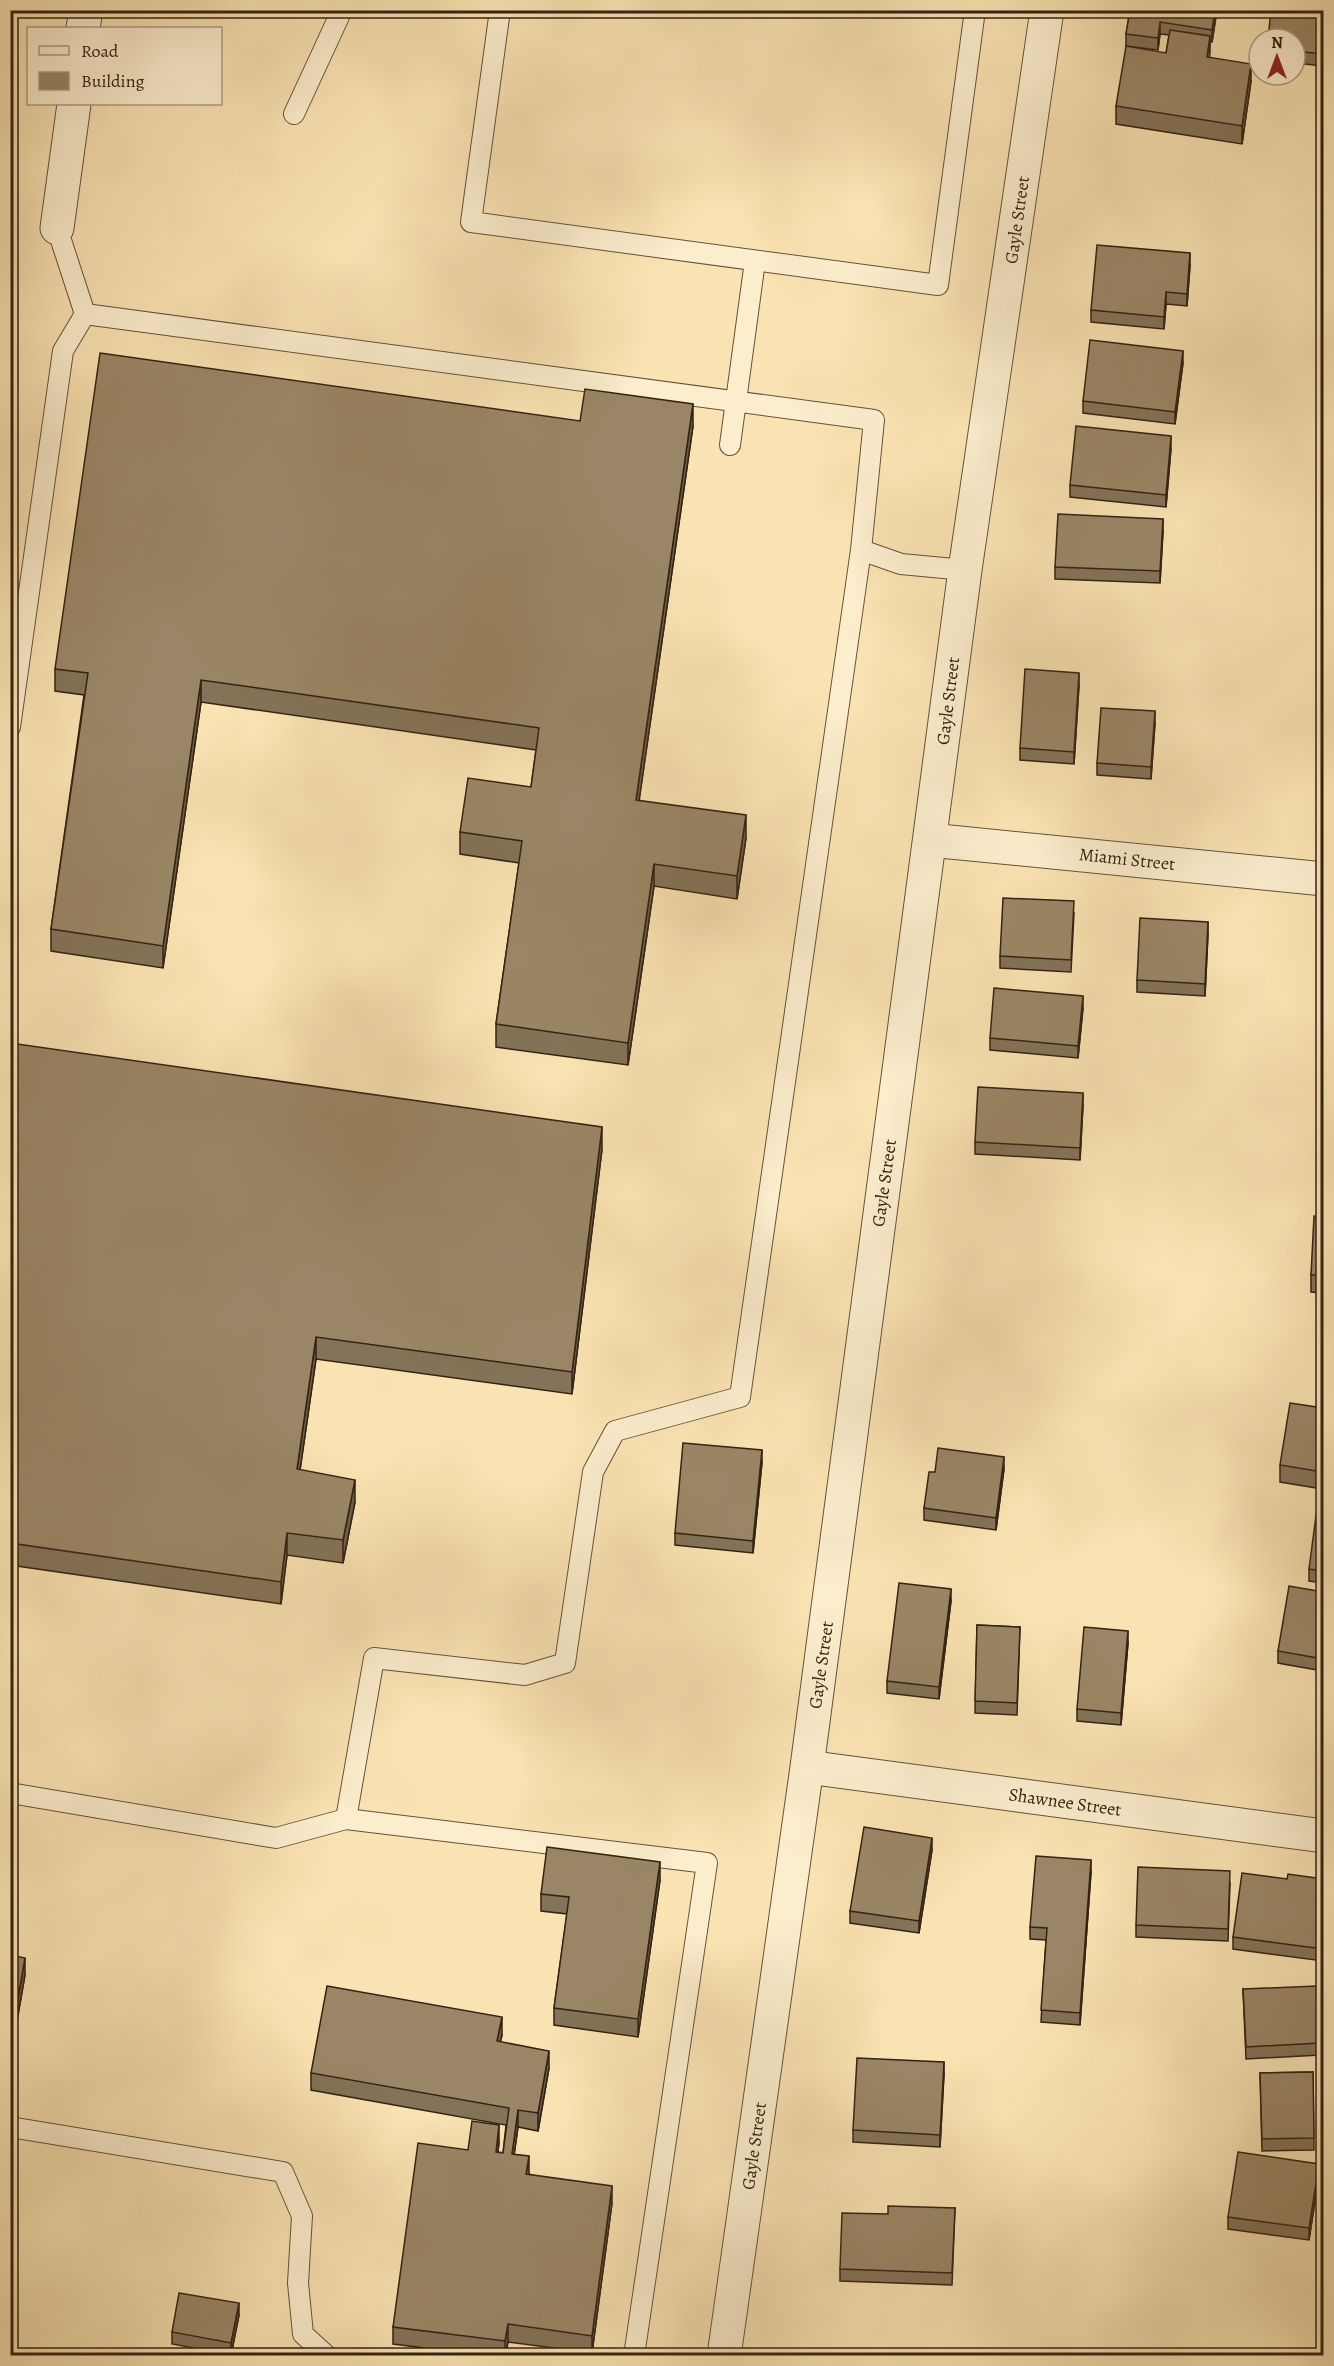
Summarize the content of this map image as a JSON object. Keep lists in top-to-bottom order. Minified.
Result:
{"streets":{"street":["Gayle Street","Miami Street","Shawnee Street"]},"crossings":[["Gayle Street","Miami Street"],["Gayle Street","Shawnee Street"]],"legend":["Road","Building"],"north":"top"}
